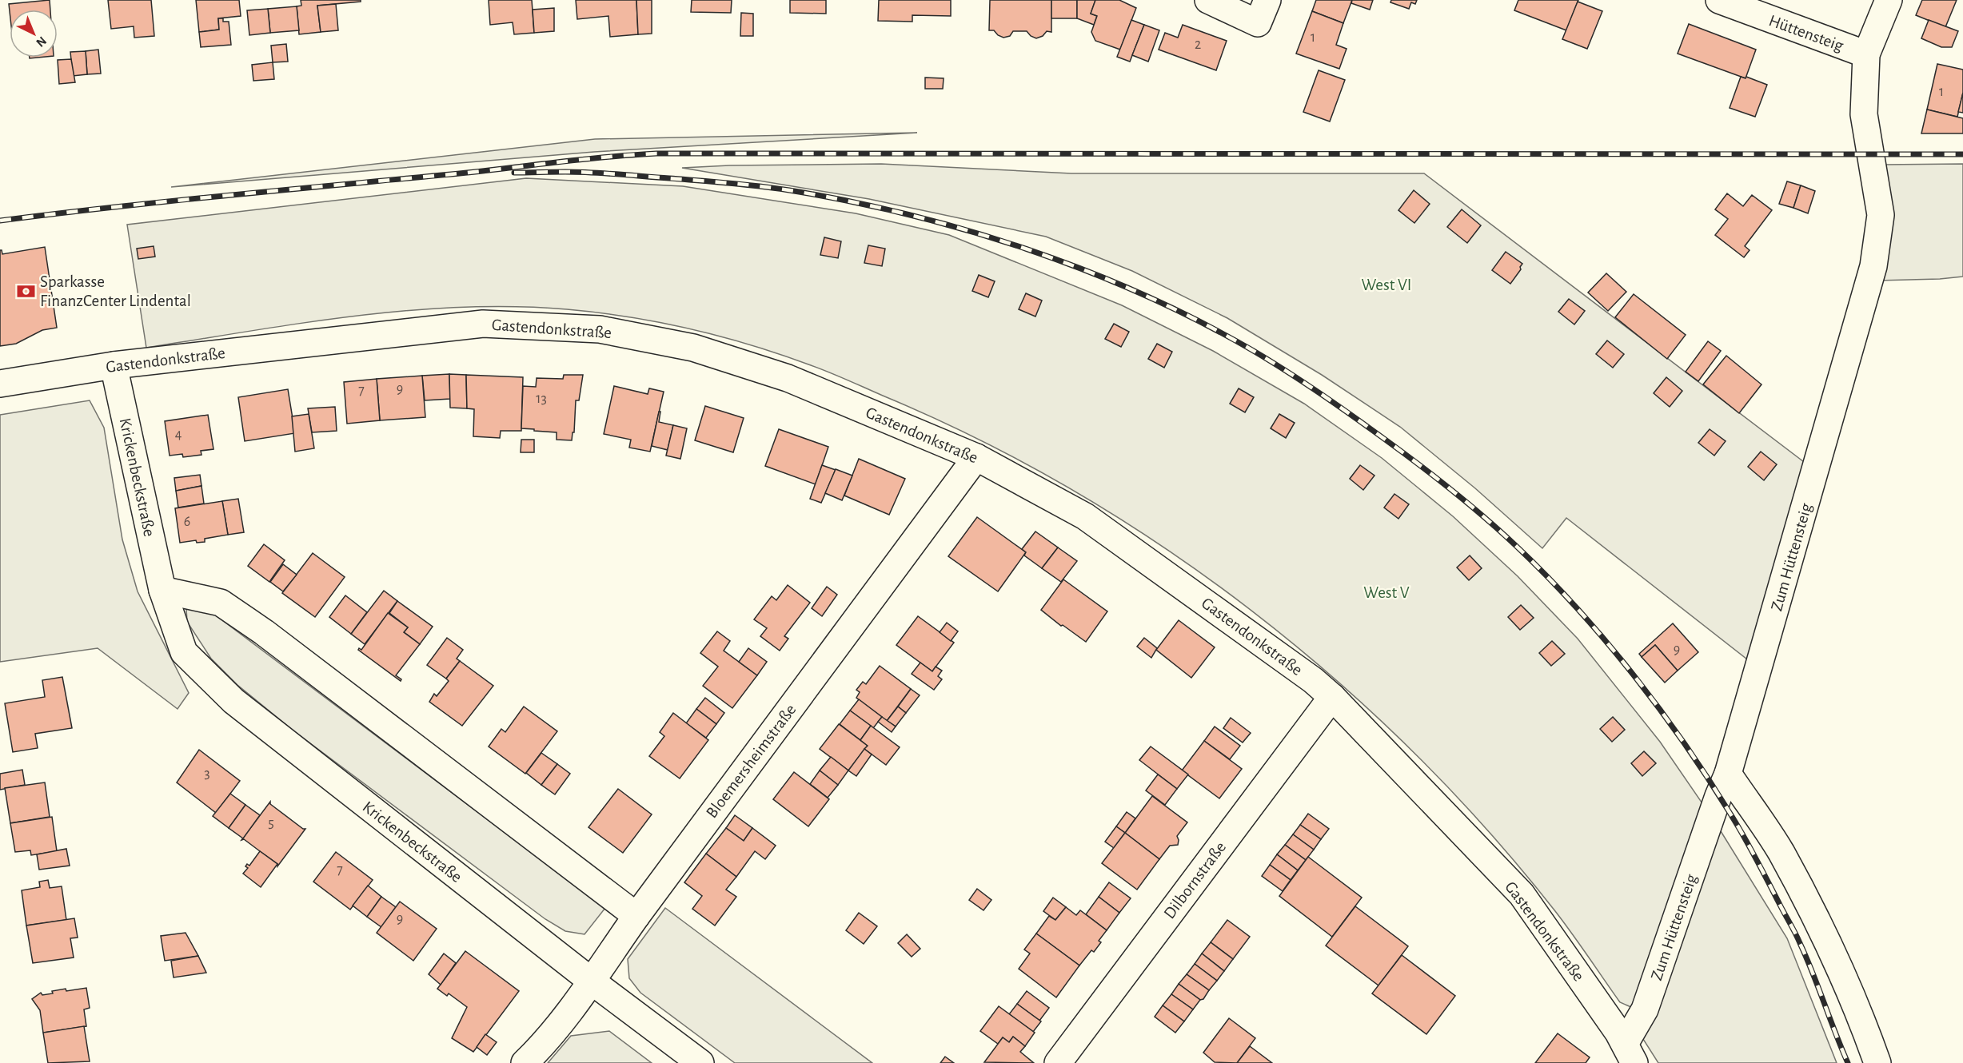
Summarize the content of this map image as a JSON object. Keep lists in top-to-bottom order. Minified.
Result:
{"streets":{"street":["Hüttensteig","Gastendonkstraße","Krickenbeckstraße","Zum Hüttensteig","Bloemersheimstraße","Dilbornstraße"]},"crossings":[["Hüttensteig","Zum Hüttensteig"],["Gastendonkstraße","Krickenbeckstraße"],["Gastendonkstraße","Zum Hüttensteig"],["Gastendonkstraße","Bloemersheimstraße"],["Gastendonkstraße","Dilbornstraße"],["Krickenbeckstraße","Bloemersheimstraße"]],"parks":["West VI","West V"],"places":{"bank":["Sparkasse FinanzCenter Lindental"]},"house_numbers":["1","2","1","9","7","13","4","6","9","3","5","7","9"],"north":"bottom right"}
